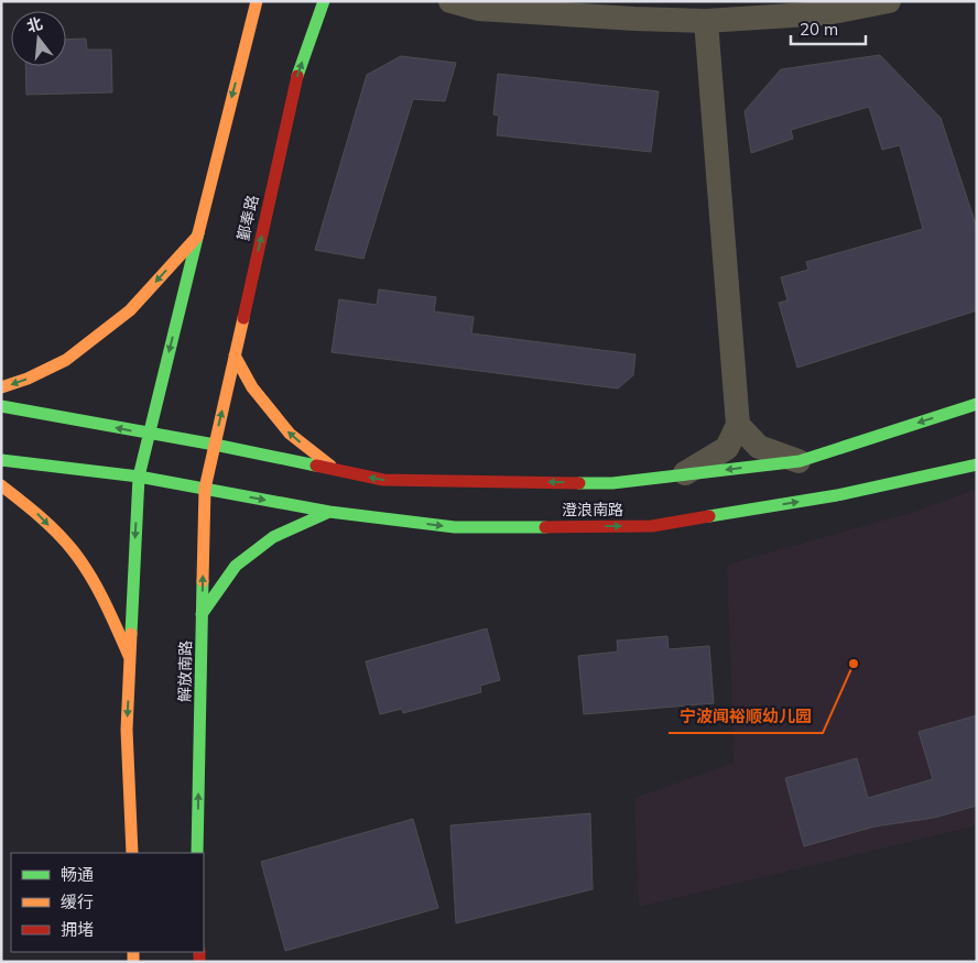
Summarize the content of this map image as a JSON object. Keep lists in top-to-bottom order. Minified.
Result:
{"streets":{"main road":["鄞奉路","澄浪南路","解放南路"]},"crossings":[["鄞奉路","澄浪南路"],["鄞奉路","解放南路"],["澄浪南路","解放南路"]],"places":["宁波闻裕顺幼儿园"],"legend":["畅通","缓行","拥堵"],"scale_bar":"20 m","north":"top"}
